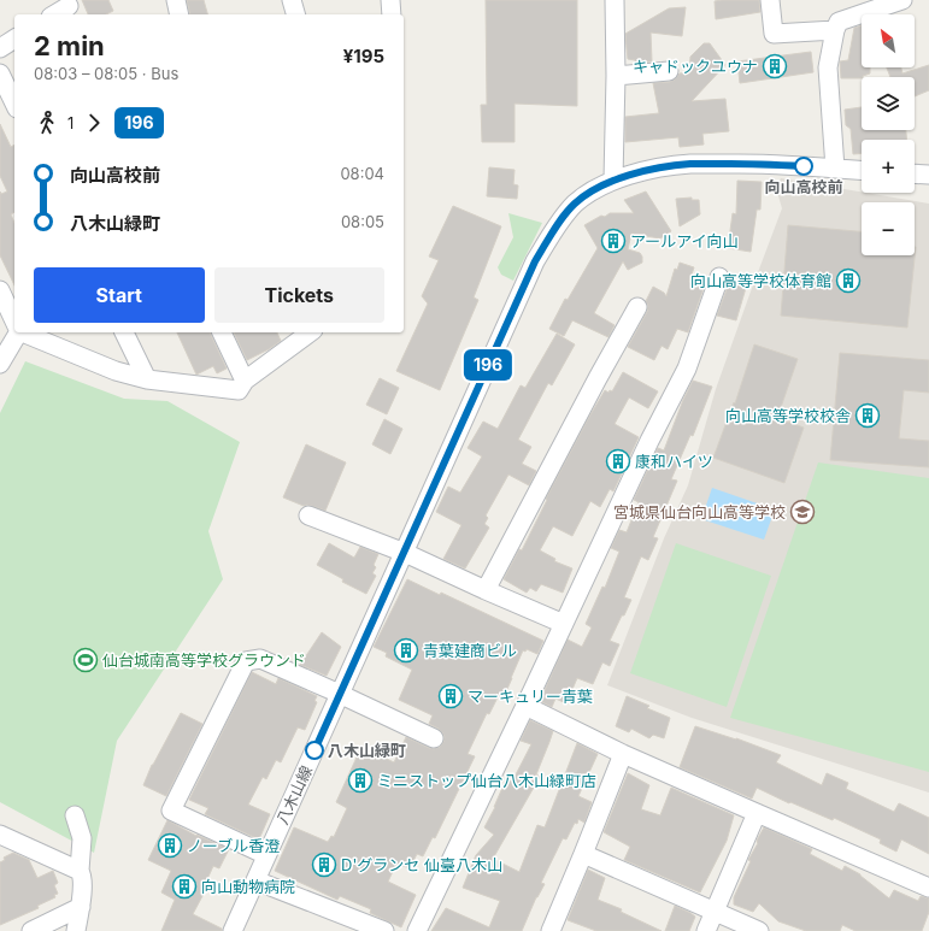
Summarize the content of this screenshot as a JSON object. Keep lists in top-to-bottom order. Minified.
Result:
{"streets":{"street":["八木山線"]},"places":{"building":["キャドックユウナ","アールアイ向山","向山高等学校体育館","向山高等学校校舎","康和ハイツ","青葉建商ビル","マーキュリー青葉","ミニストップ仙台八木山緑町店","ノーブル香澄","D'グランセ 仙臺八木山","向山動物病院"],"other":["向山高校前","八木山緑町"],"school or university":["宮城県仙台向山高等学校"],"sports":["仙台城南高等学校グラウンド"]},"lines":["bus line 196"],"north":"top left","page":{"on_map":"196","map_buttons":["+","−"],"heading":["2 min","08:03 – 08:05 · Bus","¥195"],"legs":["1","196"],"list":[{"name":"向山高校前","value":"08:04"},{"name":"八木山緑町","value":"08:05"}],"buttons":["Start","Tickets"]}}
